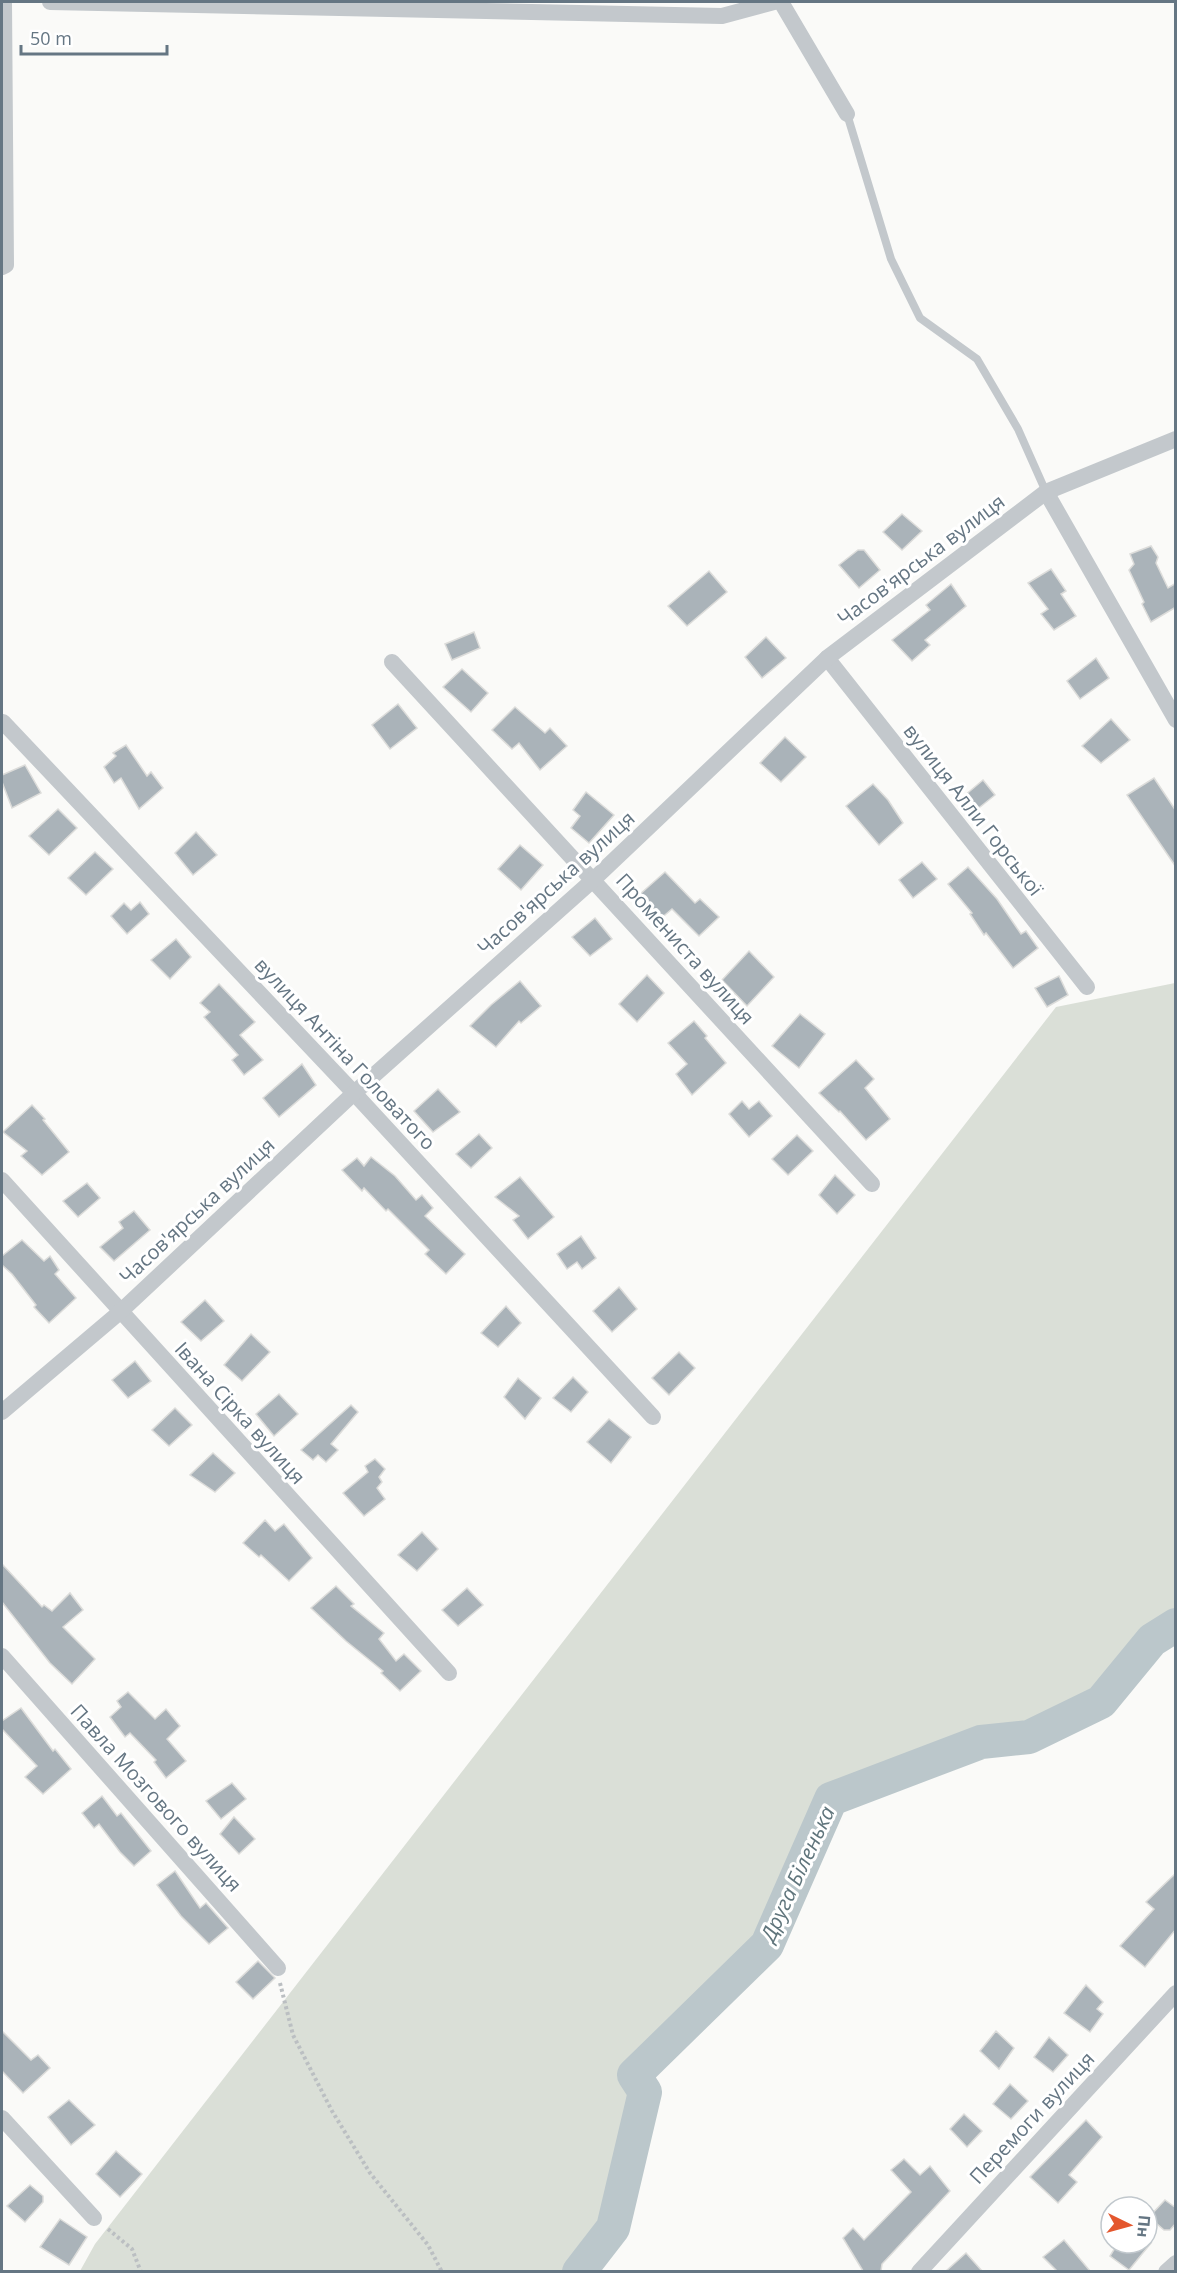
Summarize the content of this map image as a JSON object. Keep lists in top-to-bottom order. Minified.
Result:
{"streets":{"street":["Часов'ярська вулиця","вулиця Алли Горської","Промениста вулиця","вулиця Антіна Головатого","Івана Сірка вулиця","Павла Мозгового вулиця","Перемоги вулиця"]},"crossings":[["Часов'ярська вулиця","вулиця Алли Горської"],["Часов'ярська вулиця","Промениста вулиця"],["Часов'ярська вулиця","вулиця Антіна Головатого"],["Часов'ярська вулиця","Івана Сірка вулиця"]],"water":["Друга Біленька"],"scale_bar":"50 m","north":"right"}
